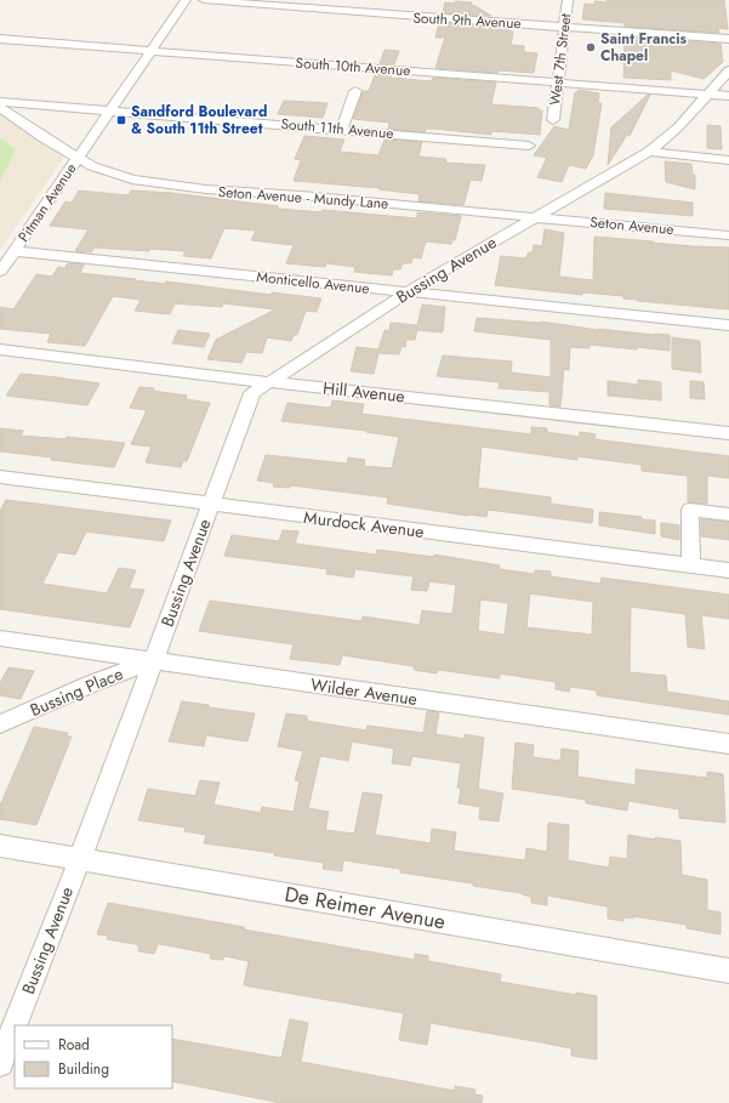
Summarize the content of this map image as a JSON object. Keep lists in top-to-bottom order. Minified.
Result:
{"streets":{"street":["South 9th Avenue","West 7th Street","South 10th Avenue","South 11th Avenue","Seton Avenue - Mundy Lane","Pitman Avenue","Seton Avenue","Bussing Avenue","Monticello Avenue","Hill Avenue","Murdock Avenue","Bussing Place","Wilder Avenue","De Reimer Avenue"]},"crossings":[["South 9th Avenue","West 7th Street"],["West 7th Street","South 10th Avenue"],["South 10th Avenue","Pitman Avenue"],["South 10th Avenue","Bussing Avenue"],["South 11th Avenue","Pitman Avenue"],["Seton Avenue - Mundy Lane","Pitman Avenue"],["Seton Avenue - Mundy Lane","Seton Avenue"],["Seton Avenue - Mundy Lane","Bussing Avenue"],["Pitman Avenue","Monticello Avenue"],["Seton Avenue","Bussing Avenue"],["Bussing Avenue","Monticello Avenue"],["Bussing Avenue","Hill Avenue"],["Bussing Avenue","Murdock Avenue"],["Bussing Avenue","Bussing Place"],["Bussing Avenue","Wilder Avenue"],["Bussing Avenue","De Reimer Avenue"],["Bussing Place","Wilder Avenue"]],"places":{"other":["Saint Francis Chapel"],"transit":["Sandford Boulevard & South 11th Street"]},"legend":["Road","Building"]}
